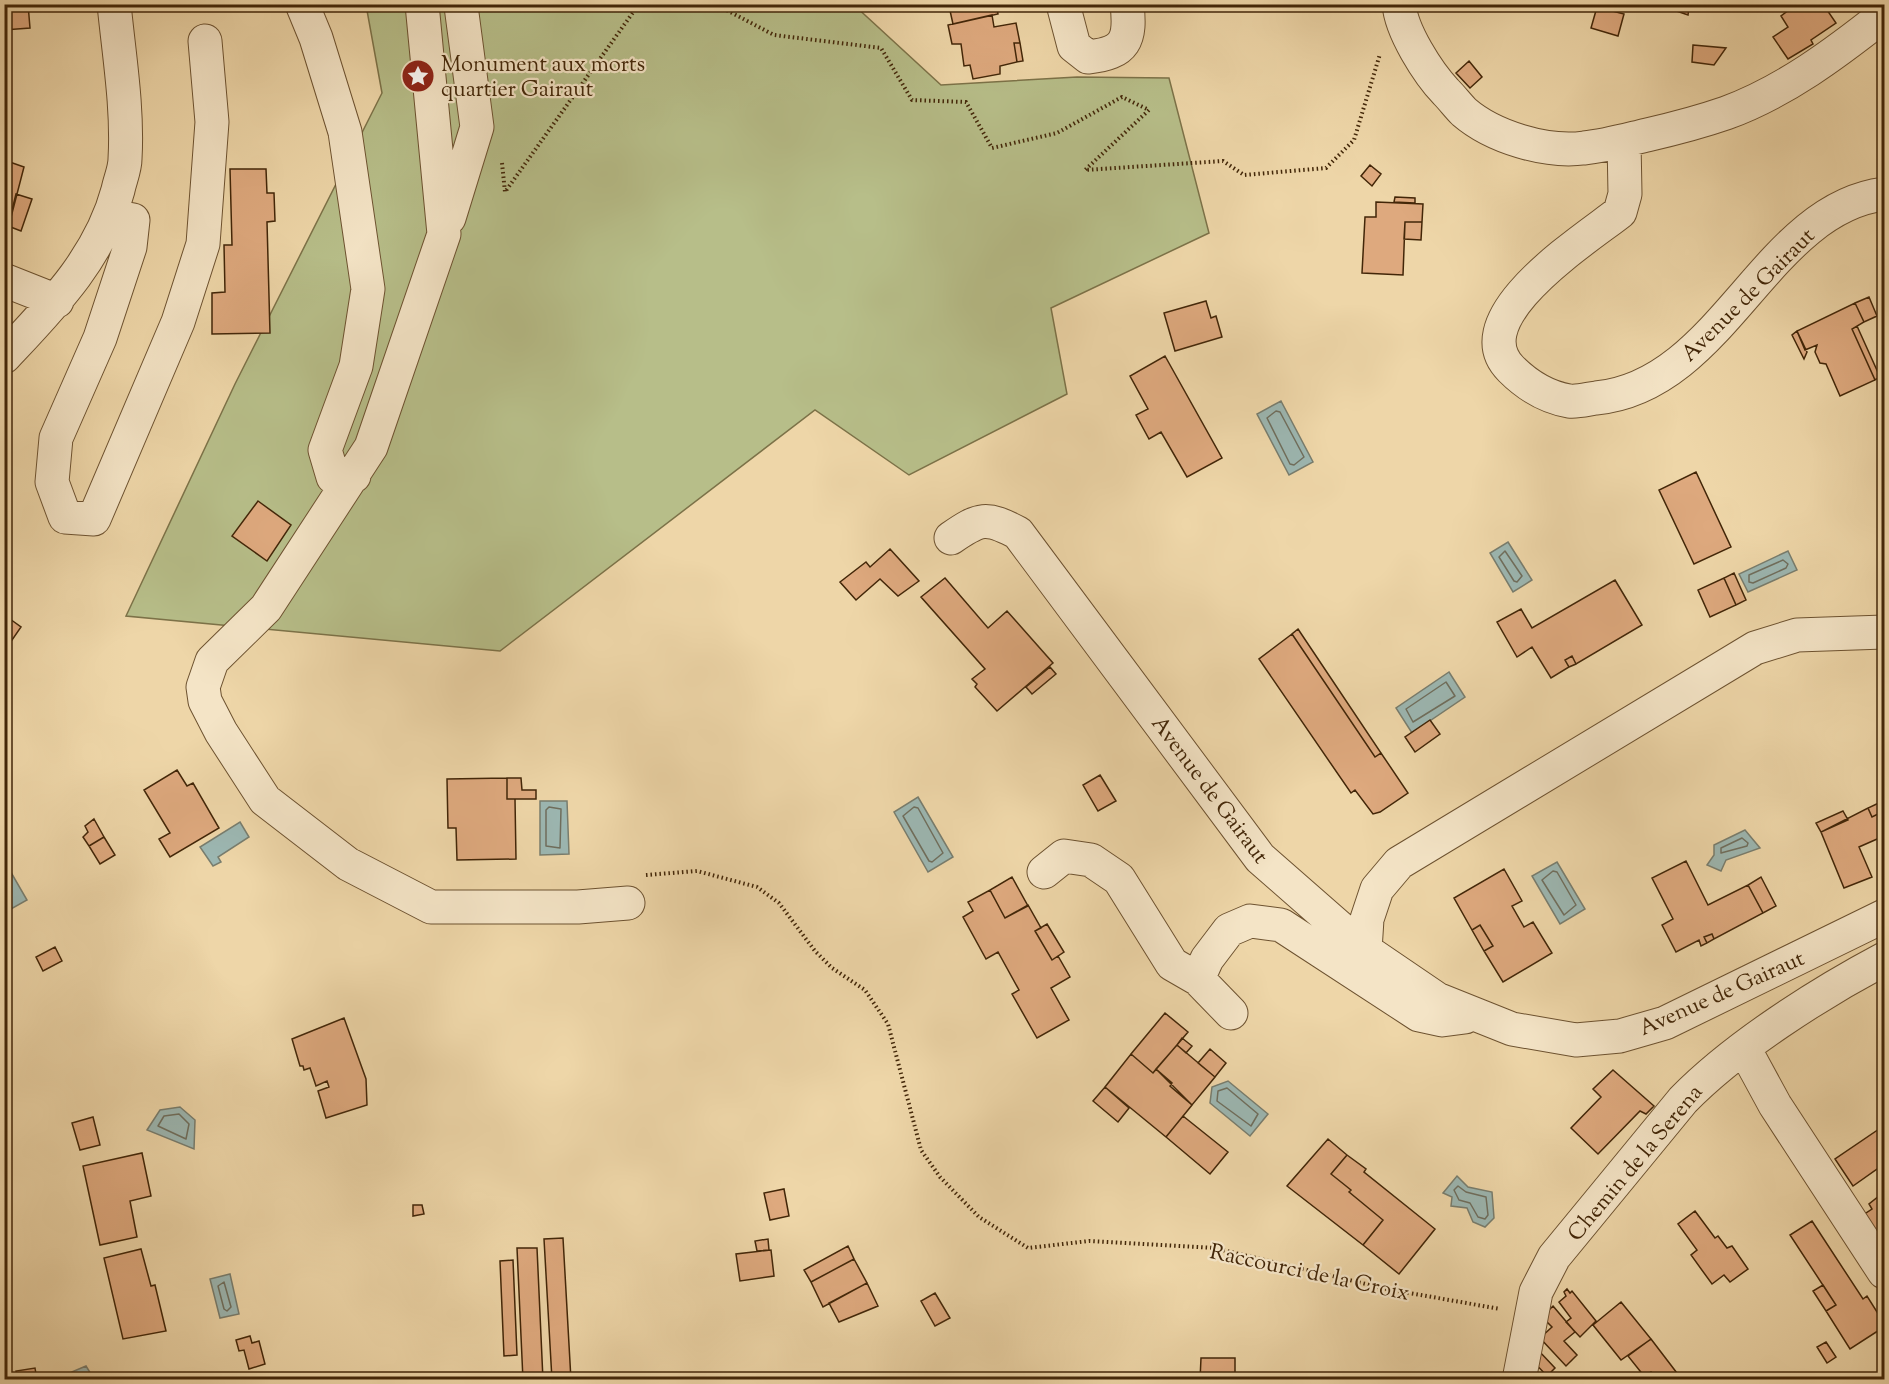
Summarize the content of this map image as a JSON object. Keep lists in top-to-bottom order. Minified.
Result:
{"streets":{"street":["Avenue de Gairaut","Chemin de la Serena"],"path":["Raccourci de la Croix"]},"crossings":[["Chemin de la Serena","Raccourci de la Croix"]],"places":{"place":["Monument aux morts quartier Gairaut"]}}
